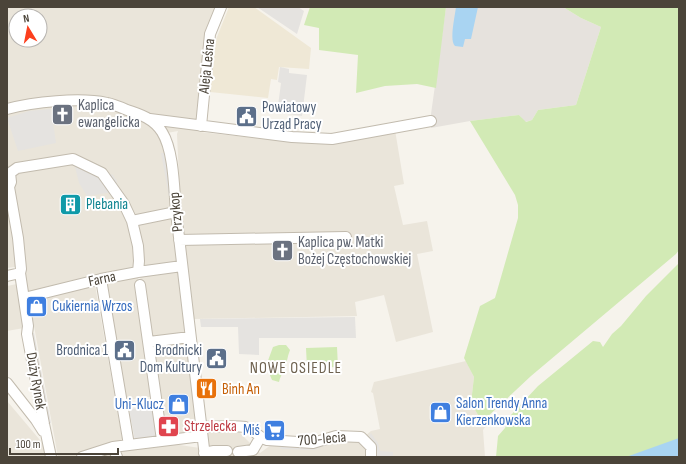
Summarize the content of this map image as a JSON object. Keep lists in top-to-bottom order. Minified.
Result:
{"streets":{"street":["Aleja Leśna","Przykop","Farna","Duży Rynek","700-lecia"]},"crossings":[["Przykop","Farna"],["Przykop","700-lecia"],["Farna","Duży Rynek"]],"districts":["NOWE OSIEDLE"],"places":{"church":["Kaplica ewangelicka","Kaplica pw. Matki Bożej Częstochowskiej"],"public building":["Powiatowy Urząd Pracy","Brodnica 1","Brodnicki Dom Kultury"],"building":["Plebania"],"shop":["Cukiernia Wrzos","Uni-Klucz","Salon Trendy Anna Kierzenkowska"],"restaurant":["Binh An"],"pharmacy":["Strzelecka"],"supermarket":["Miś"]},"scale_bar":"100 m","north":"top"}
